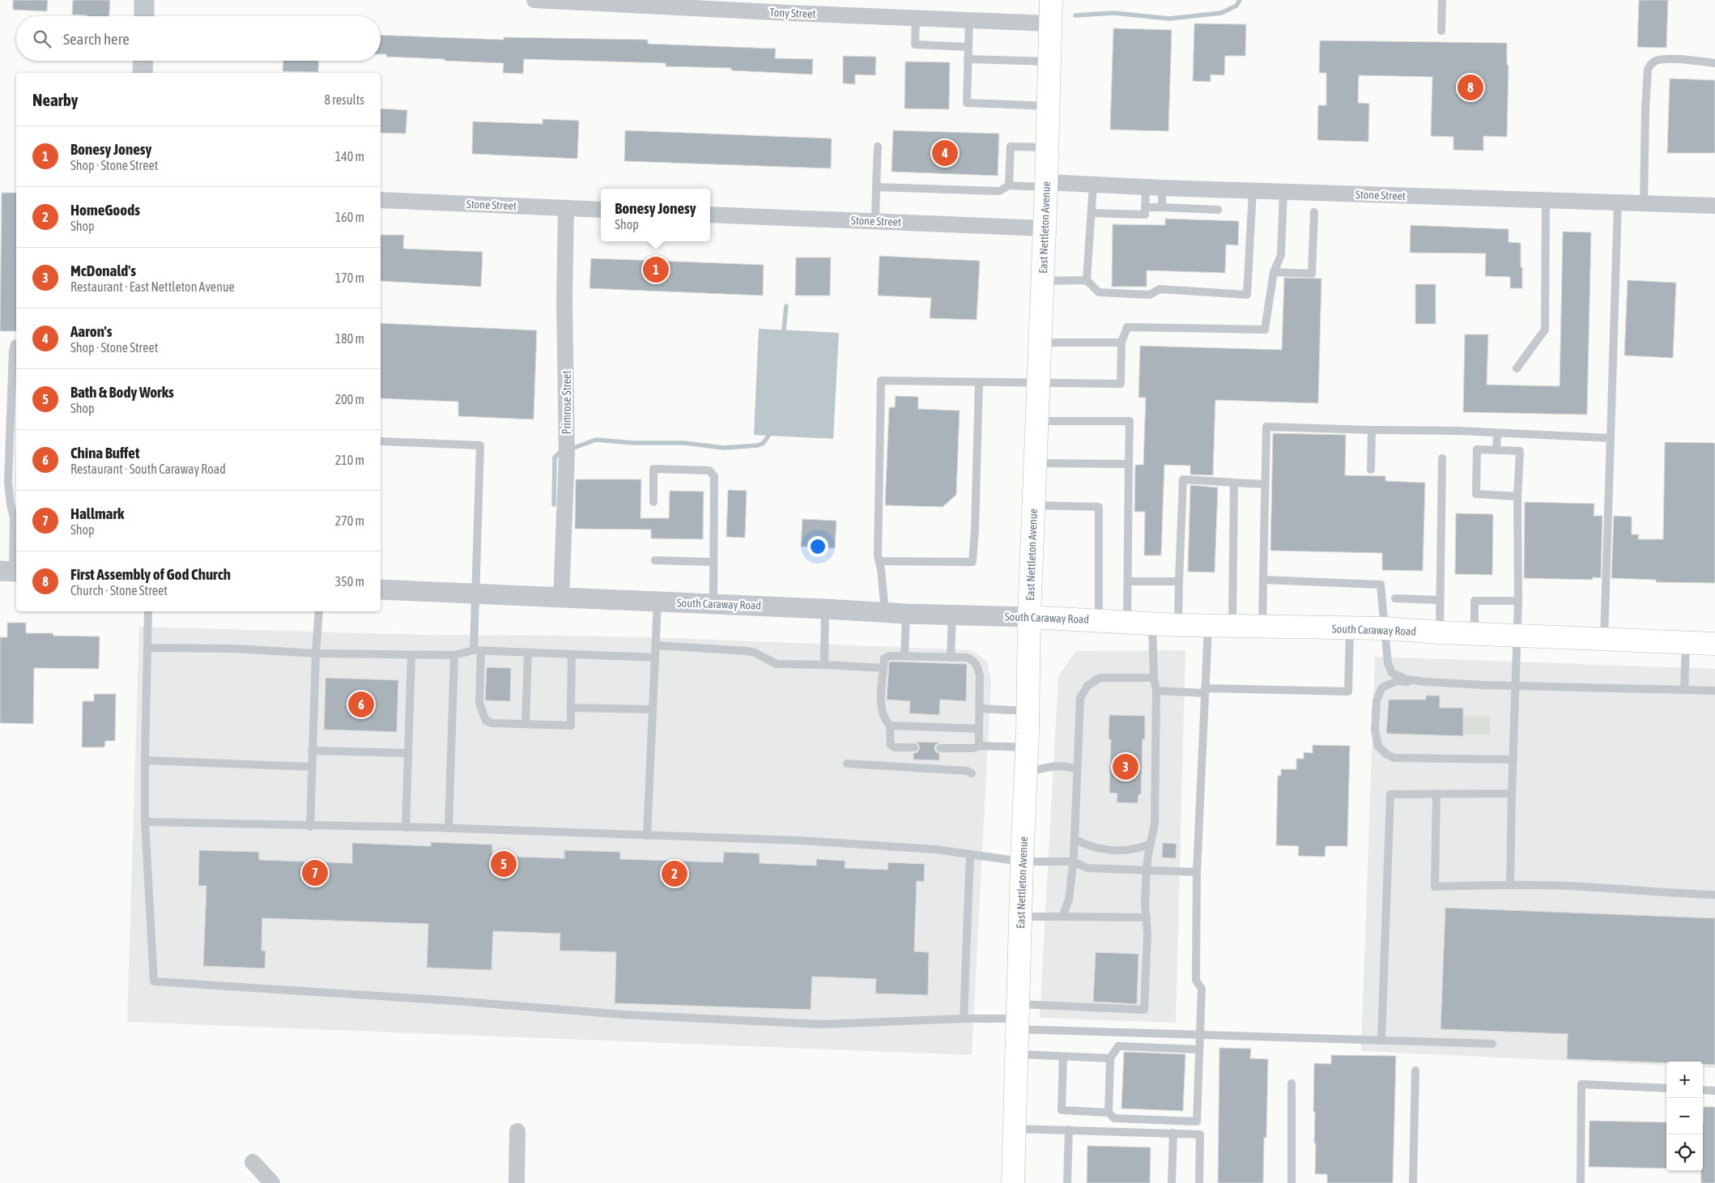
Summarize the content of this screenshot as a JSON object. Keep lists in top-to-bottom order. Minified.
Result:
{"streets":{"main road":["East Nettleton Avenue","South Caraway Road"],"street":["Tony Street","Stone Street","Primrose Street"]},"crossings":[["Tony Street","East Nettleton Avenue"],["Stone Street","East Nettleton Avenue"],["Stone Street","Primrose Street"],["East Nettleton Avenue","South Caraway Road"],["Primrose Street","South Caraway Road"]],"page":{"search":"Search here","pins":["8","4","1","6","3","5","7","2"],"heading":["Nearby","8 results"],"list":[{"mark":"1","name":"Bonesy Jonesy","note":"Shop · Stone Street","value":"140 m"},{"mark":"2","name":"HomeGoods","note":"Shop","value":"160 m"},{"mark":"3","name":"McDonald's","note":"Restaurant · East Nettleton Avenue","value":"170 m"},{"mark":"4","name":"Aaron's","note":"Shop · Stone Street","value":"180 m"},{"mark":"5","name":"Bath & Body Works","note":"Shop","value":"200 m"},{"mark":"6","name":"China Buffet","note":"Restaurant · South Caraway Road","value":"210 m"},{"mark":"7","name":"Hallmark","note":"Shop","value":"270 m"},{"mark":"8","name":"First Assembly of God Church","note":"Church · Stone Street","value":"350 m"}],"popup":["Bonesy Jonesy","Shop"],"map_buttons":["+","−"]}}
